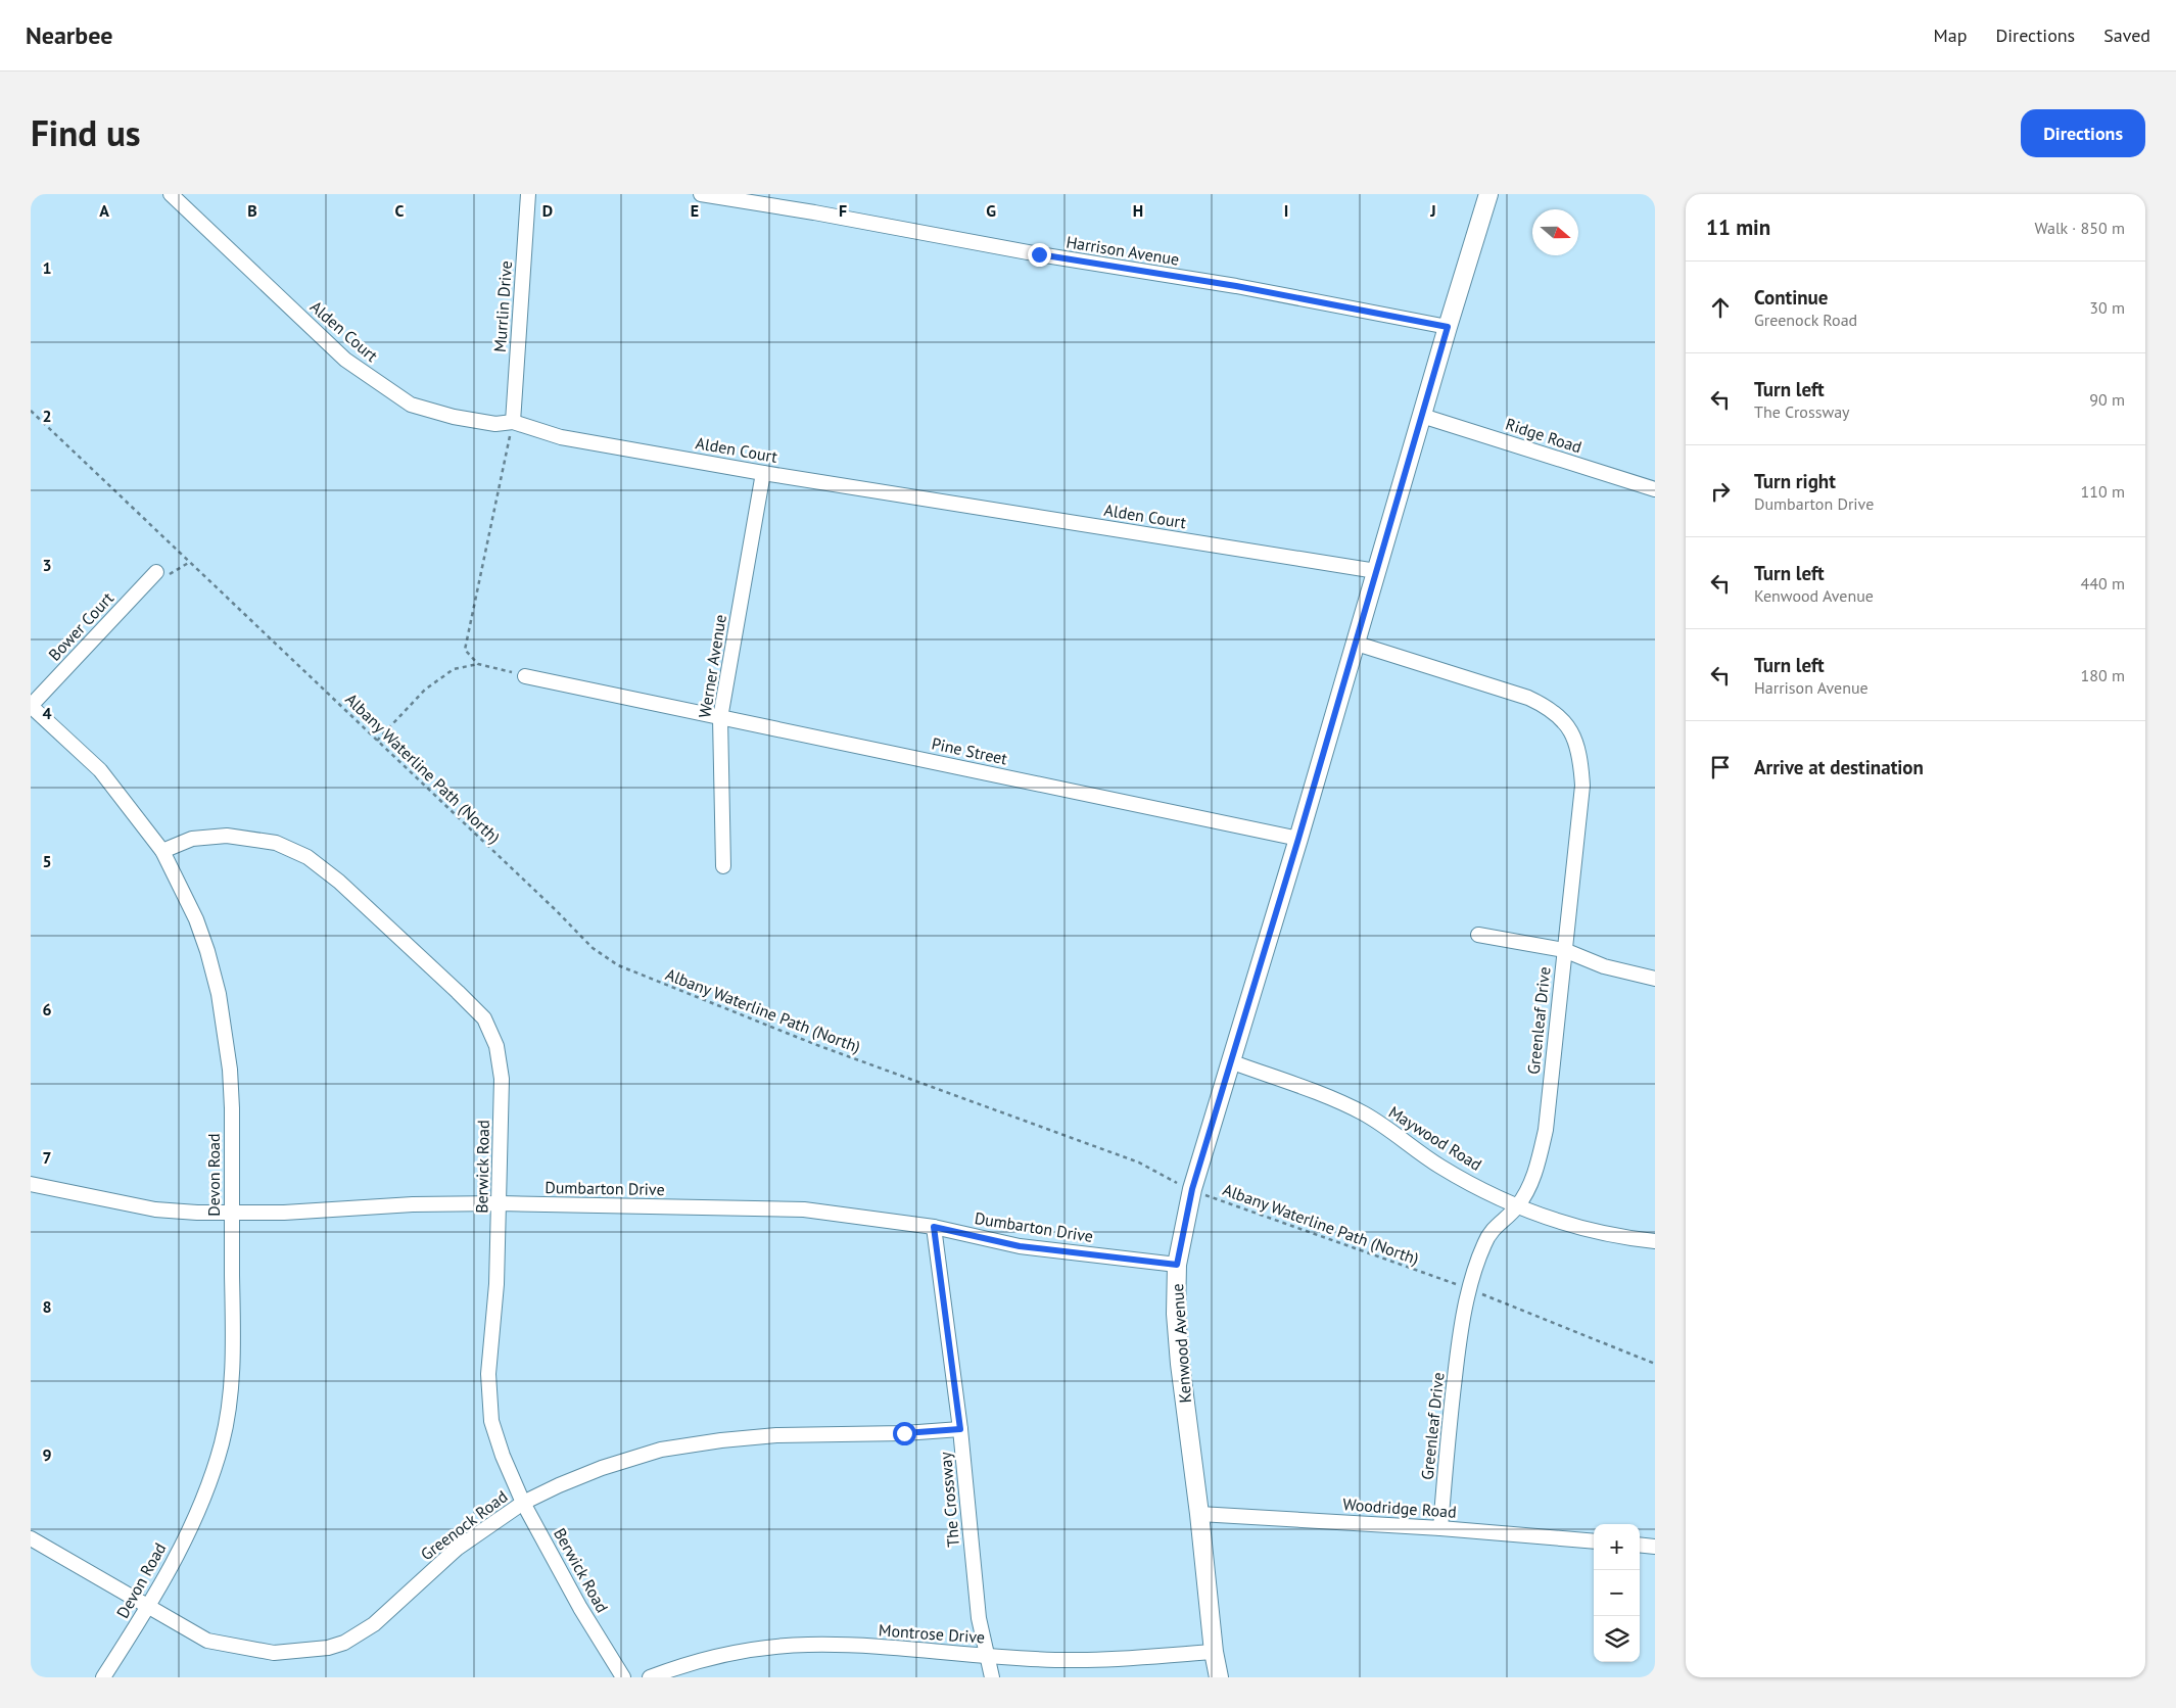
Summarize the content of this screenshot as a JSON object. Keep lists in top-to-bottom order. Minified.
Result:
{"streets":{"street":["Harrison Avenue","Murrlin Drive","Alden Court","Ridge Road","Bower Court","Werner Avenue","Pine Street","Greenleaf Drive","Maywood Road","Berwick Road","Devon Road","Dumbarton Drive","Kenwood Avenue","The Crossway","Woodridge Road","Greenock Road","Montrose Drive"],"path":["Albany Waterline Path (North)"]},"crossings":[["Harrison Avenue","Kenwood Avenue"],["Murrlin Drive","Alden Court"],["Alden Court","Werner Avenue"],["Alden Court","Kenwood Avenue"],["Ridge Road","Kenwood Avenue"],["Bower Court","Devon Road"],["Werner Avenue","Pine Street"],["Pine Street","Kenwood Avenue"],["Albany Waterline Path (North)","Greenleaf Drive"],["Albany Waterline Path (North)","Kenwood Avenue"],["Greenleaf Drive","Maywood Road"],["Greenleaf Drive","Kenwood Avenue"],["Greenleaf Drive","Woodridge Road"],["Maywood Road","Kenwood Avenue"],["Berwick Road","Devon Road"],["Berwick Road","Dumbarton Drive"],["Berwick Road","Greenock Road"],["Devon Road","Dumbarton Drive"],["Devon Road","Greenock Road"],["Dumbarton Drive","Kenwood Avenue"],["Dumbarton Drive","The Crossway"],["Kenwood Avenue","Woodridge Road"],["Kenwood Avenue","Montrose Drive"],["The Crossway","Greenock Road"],["The Crossway","Montrose Drive"]],"north":"right","page":{"header":"Nearbee","nav":["Map","Directions","Saved"],"title":"Find us","buttons":"Directions","heading":["11 min","Walk · 850 m"],"list":[["Continue","Greenock Road","30 m"],["Turn left","The Crossway","90 m"],["Turn right","Dumbarton Drive","110 m"],["Turn left","Kenwood Avenue","440 m"],["Turn left","Harrison Avenue","180 m"],"Arrive at destination"],"map_buttons":["+","−"]},"grid":{"columns":["A","B","C","D","E","F","G","H","I","J"],"rows":["1","2","3","4","5","6","7","8","9"]}}
